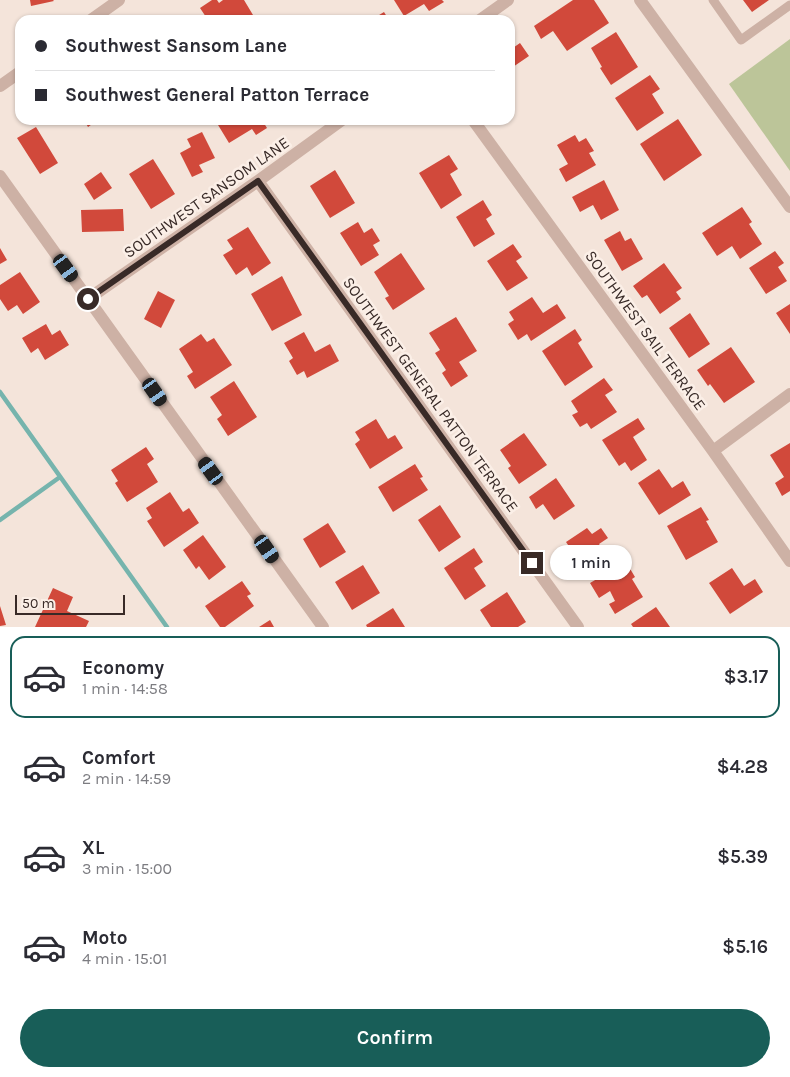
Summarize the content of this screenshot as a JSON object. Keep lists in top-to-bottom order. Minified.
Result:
{"streets":{"street":["SOUTHWEST SANSOM LANE","SOUTHWEST SAIL TERRACE","SOUTHWEST GENERAL PATTON TERRACE"]},"crossings":[["SOUTHWEST SANSOM LANE","SOUTHWEST GENERAL PATTON TERRACE"]],"scale_bar":"50 m","page":{"banner":["Southwest Sansom Lane","Southwest General Patton Terrace"],"bubble":"1 min","scale":"50 m","list":[{"name":"Economy","note":"1 min · 14:58","value":"$3.17"},{"name":"Comfort","note":"2 min · 14:59","value":"$4.28"},{"name":"XL","note":"3 min · 15:00","value":"$5.39"},{"name":"Moto","note":"4 min · 15:01","value":"$5.16"}],"buttons":"Confirm"}}
